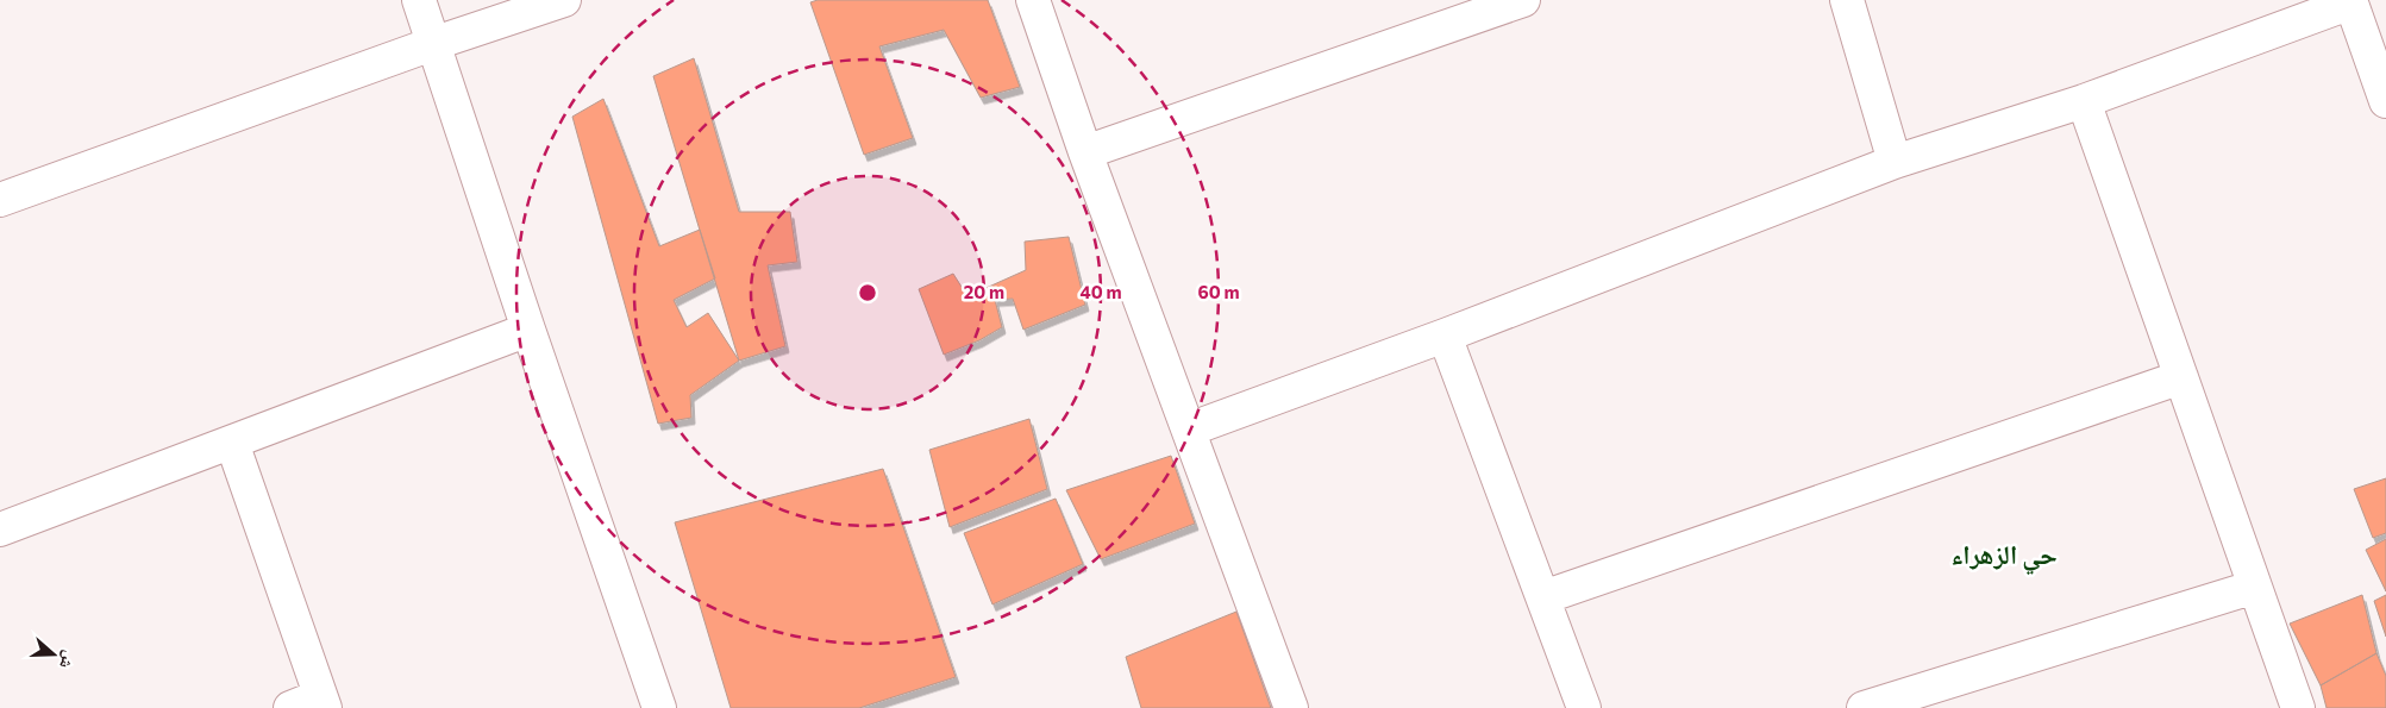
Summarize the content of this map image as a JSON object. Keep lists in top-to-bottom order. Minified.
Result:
{"districts":["حي الزهراء"],"north":"right","rings":["20 m","40 m","60 m"]}
